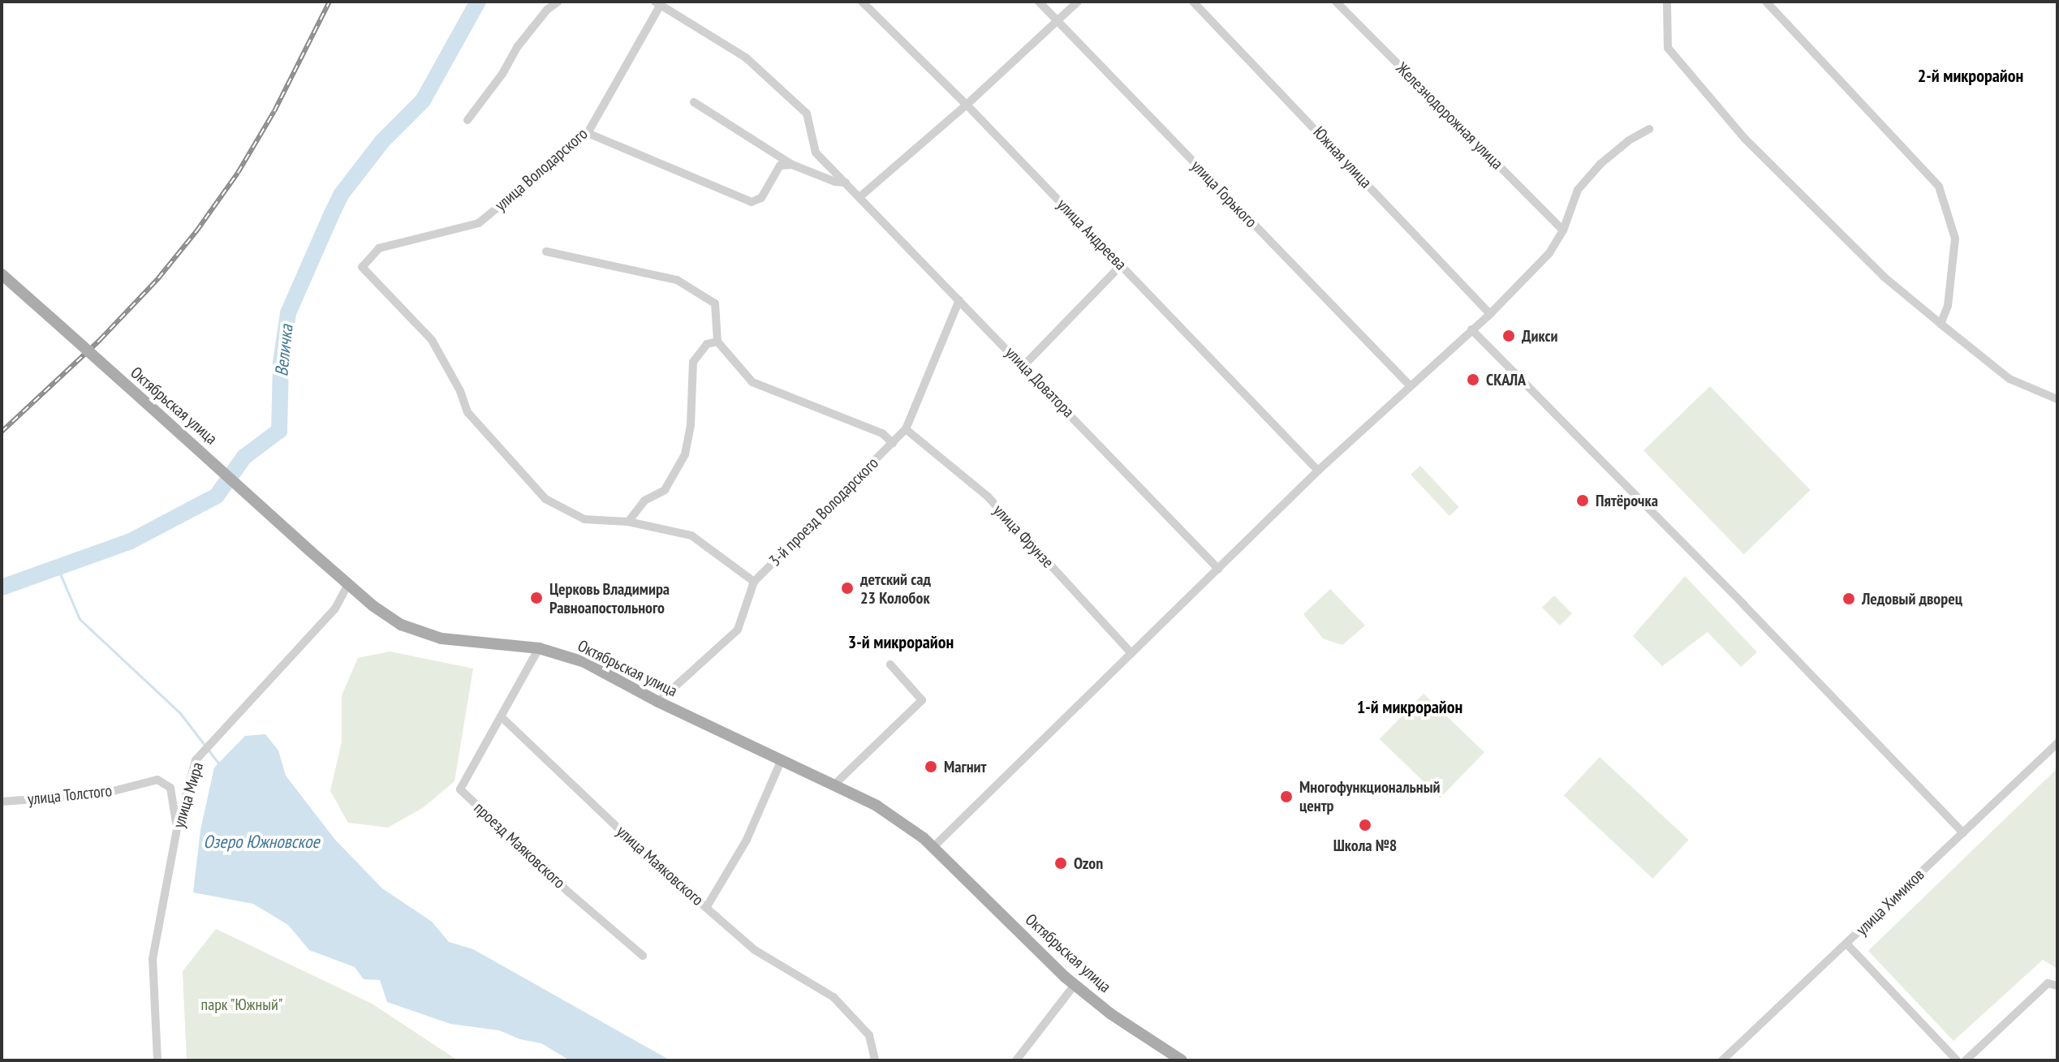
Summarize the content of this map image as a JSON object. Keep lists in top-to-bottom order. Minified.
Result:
{"streets":{"main road":["Октябрьская улица"],"street":["Железнодорожная улица","Южная улица","улица Володарского","улица Горького","улица Андреева","улица Доватора","3-й проезд Володарского","улица Фрунзе","улица Толстого","улица Мира","проезд Маяковского","улица Маяковского","улица Химиков"]},"crossings":[["улица Володарского","улица Доватора"],["улица Доватора","3-й проезд Володарского"],["Октябрьская улица","3-й проезд Володарского"],["Октябрьская улица","улица Мира"],["3-й проезд Володарского","улица Фрунзе"],["улица Толстого","улица Мира"],["проезд Маяковского","улица Маяковского"]],"districts":["2-й микрорайон","3-й микрорайон","1-й микрорайон"],"water":["Величка","Озеро Южновское"],"parks":["парк \"Южный\""],"places":["Дикси","СКАЛА","Пятёрочка","детский сад 23 Колобок","Церковь Владимира Равноапостольного","Ледовый дворец","Магнит","Многофункциональный центр","Школа №8","Ozon"]}
